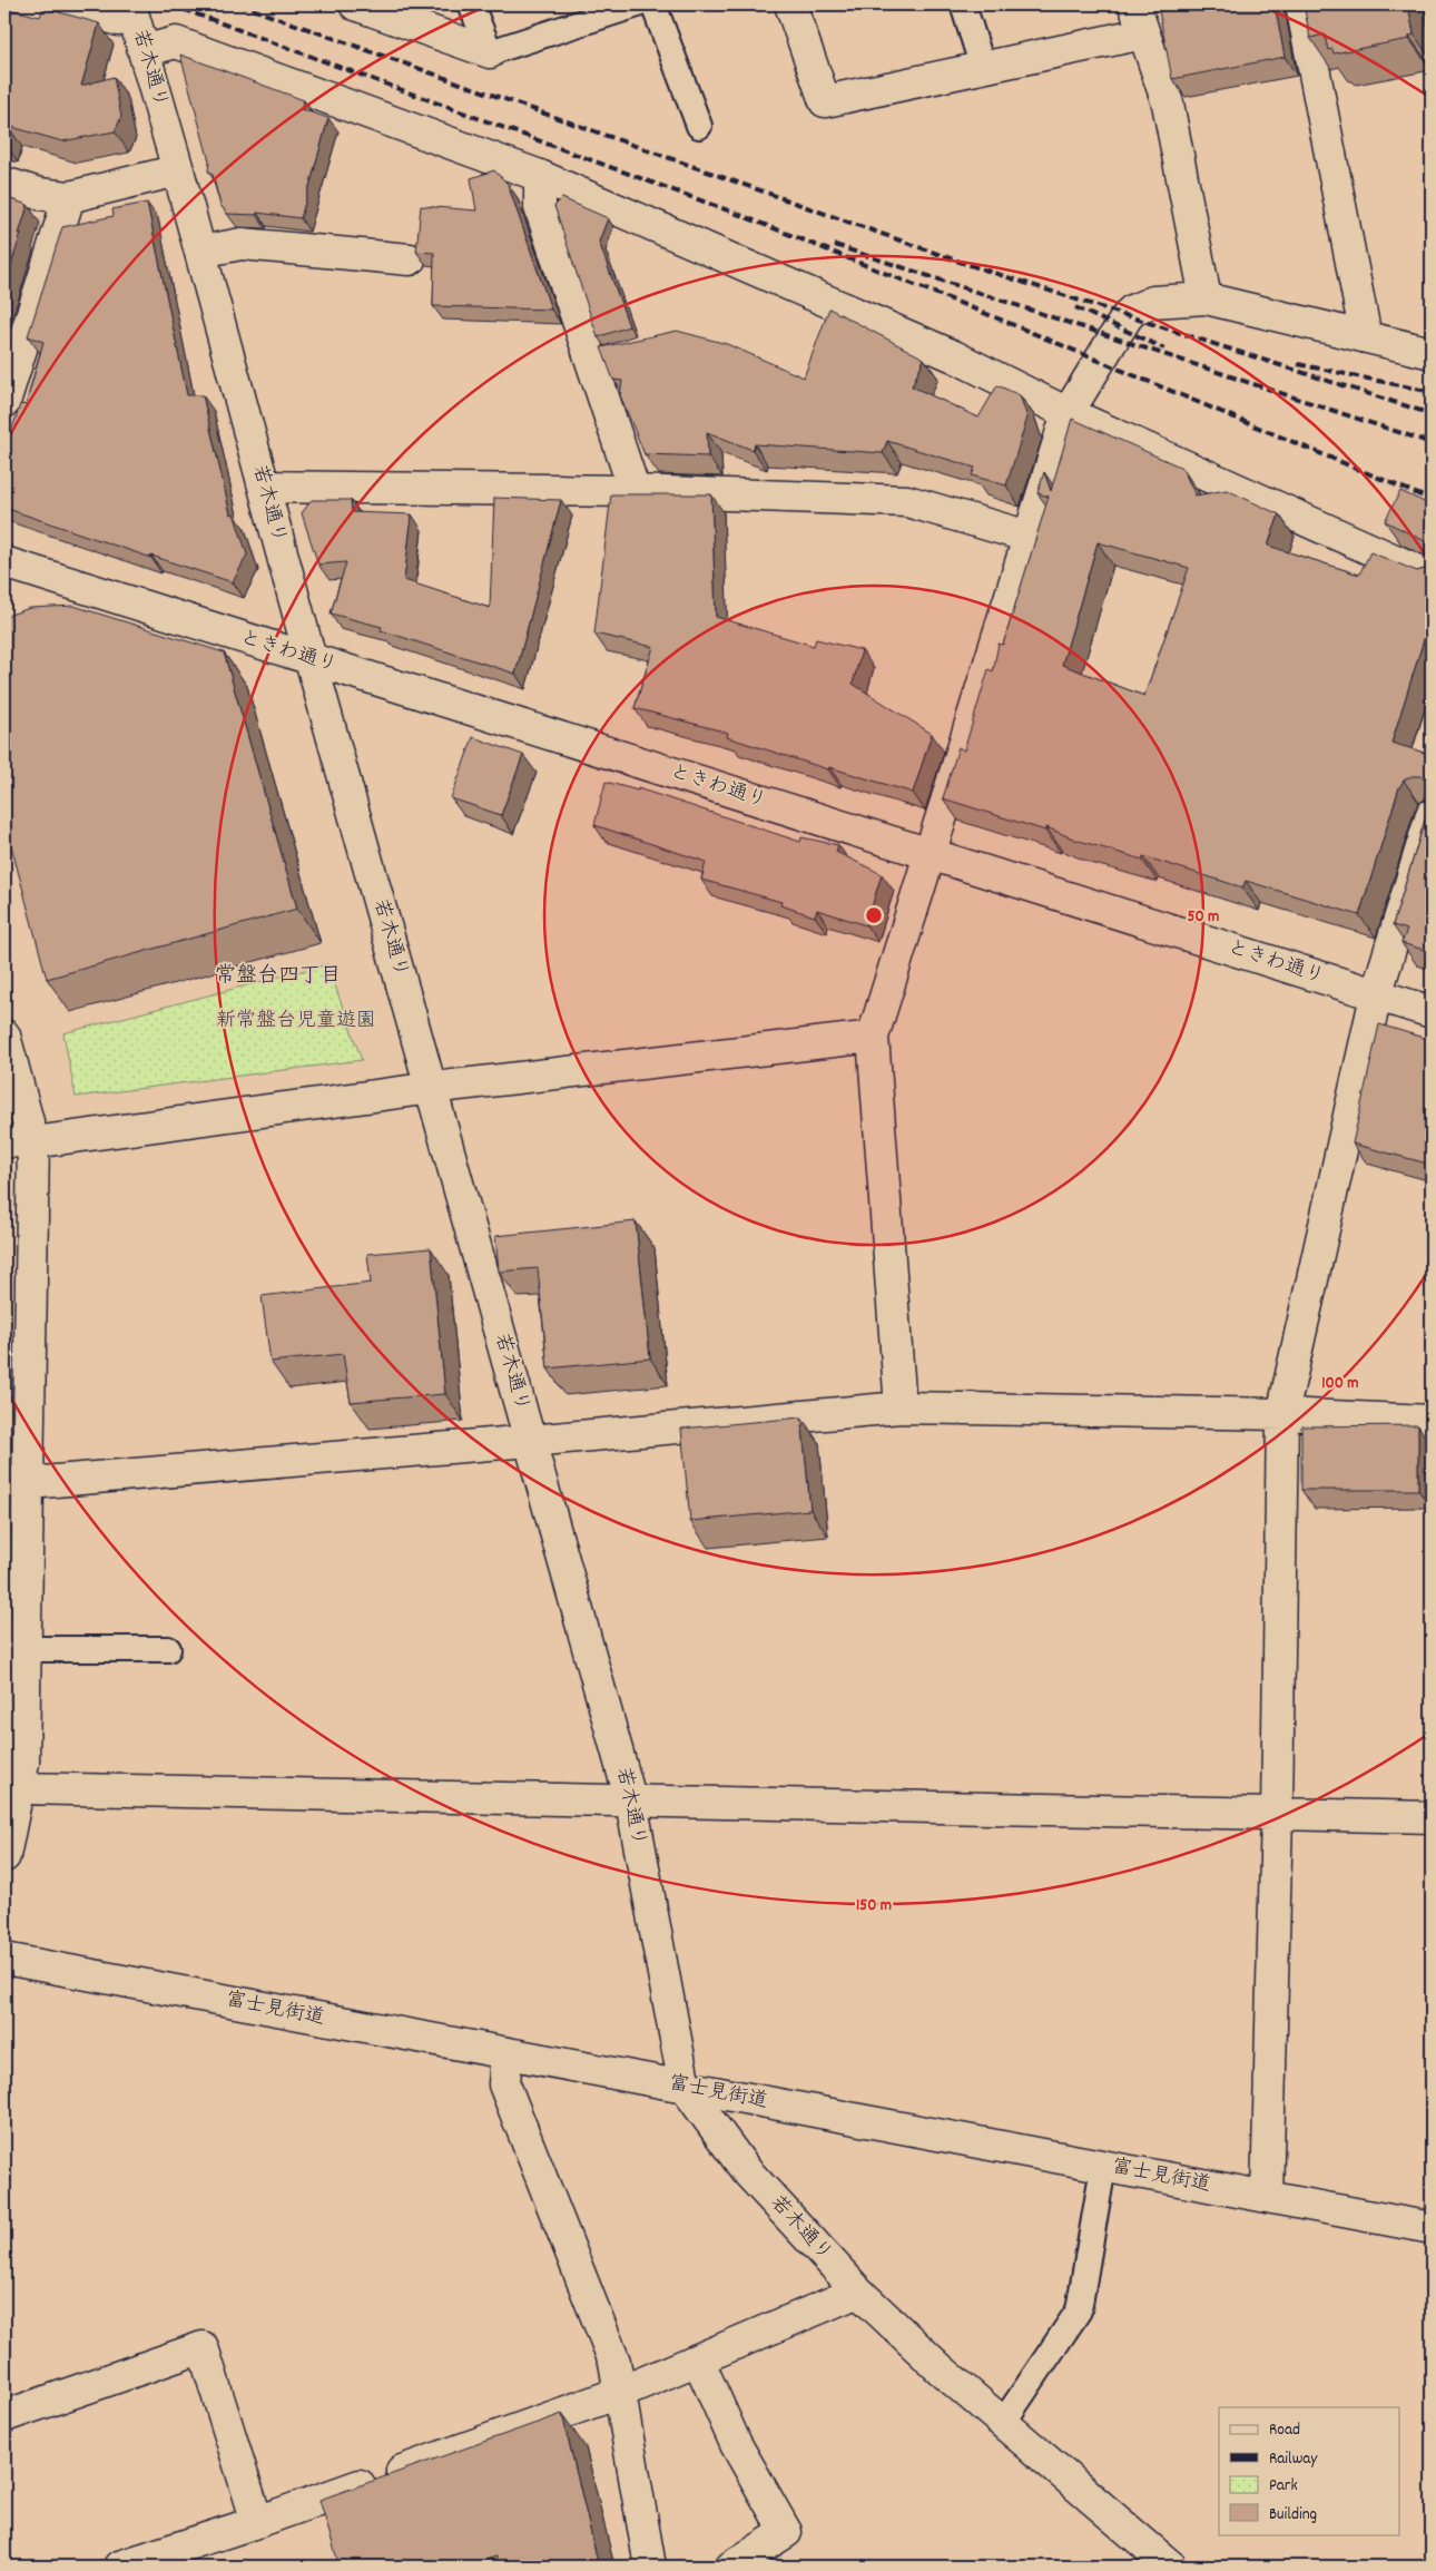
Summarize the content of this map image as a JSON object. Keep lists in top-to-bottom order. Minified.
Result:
{"streets":{"street":["若木通り","ときわ通り","富士見街道"]},"crossings":[["若木通り","ときわ通り"],["若木通り","富士見街道"]],"districts":["常盤台四丁目"],"parks":["新常盤台児童遊園"],"legend":["Road","Railway","Park","Building"],"rings":["50 m","100 m","150 m"]}
